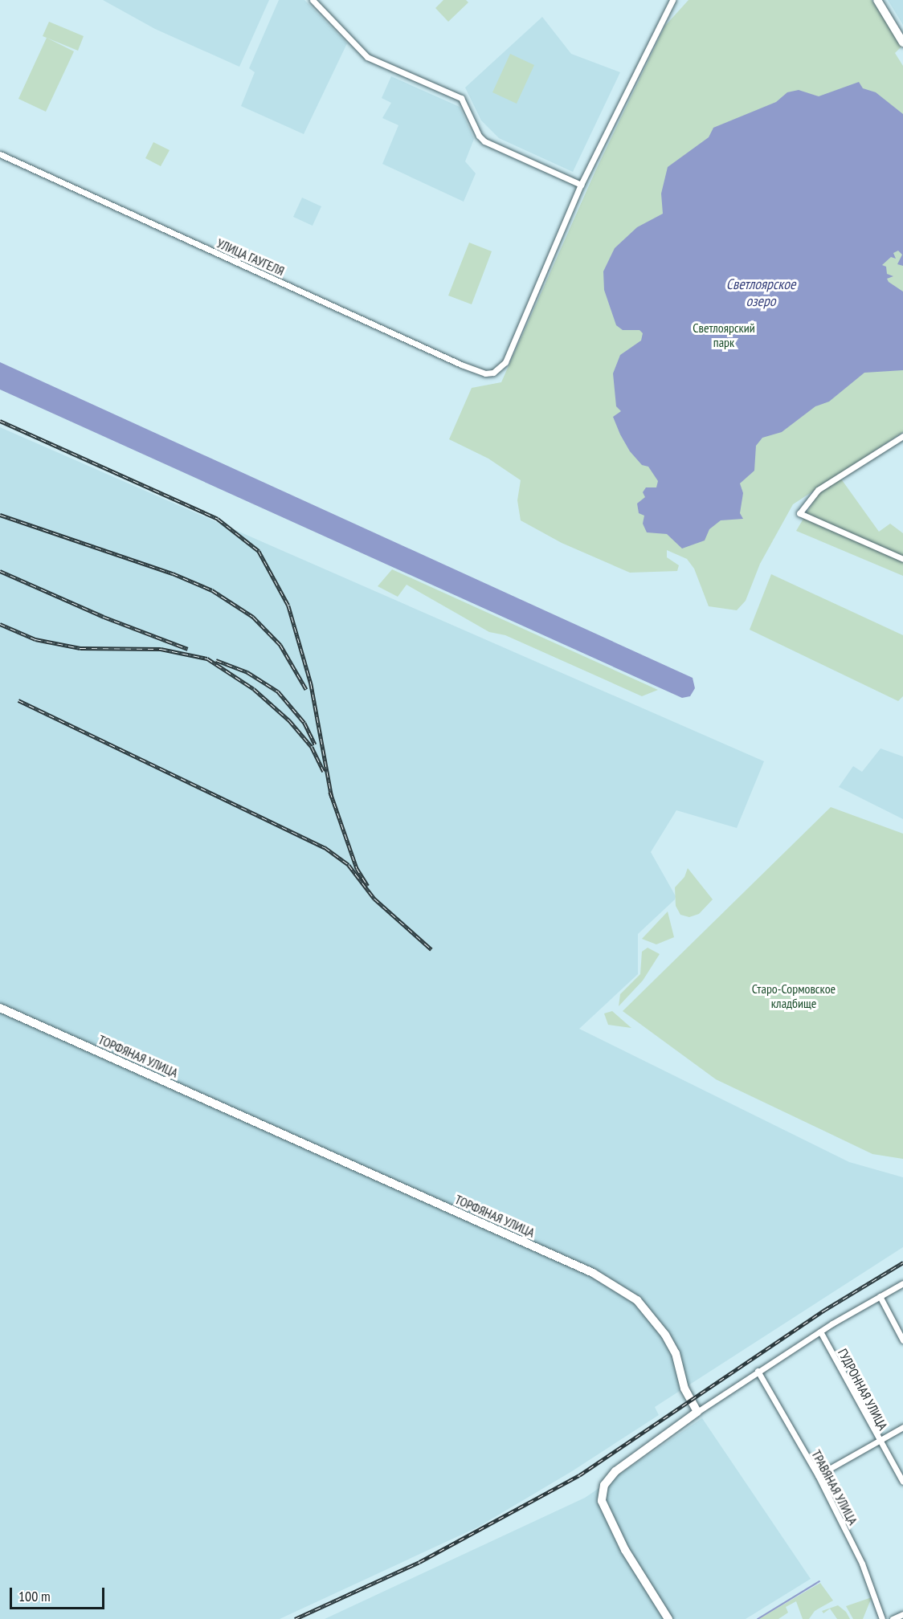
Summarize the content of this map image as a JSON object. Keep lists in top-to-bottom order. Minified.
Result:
{"streets":{"street":["УЛИЦА ГАУГЕЛЯ","ТОРФЯНАЯ УЛИЦА","ГУДРОННАЯ УЛИЦА","ТРАВЯНАЯ УЛИЦА"]},"water":["Светлоярское озеро"],"parks":["Светлоярский парк","Старо-Сормовское кладбище"],"scale_bar":"100 m"}
